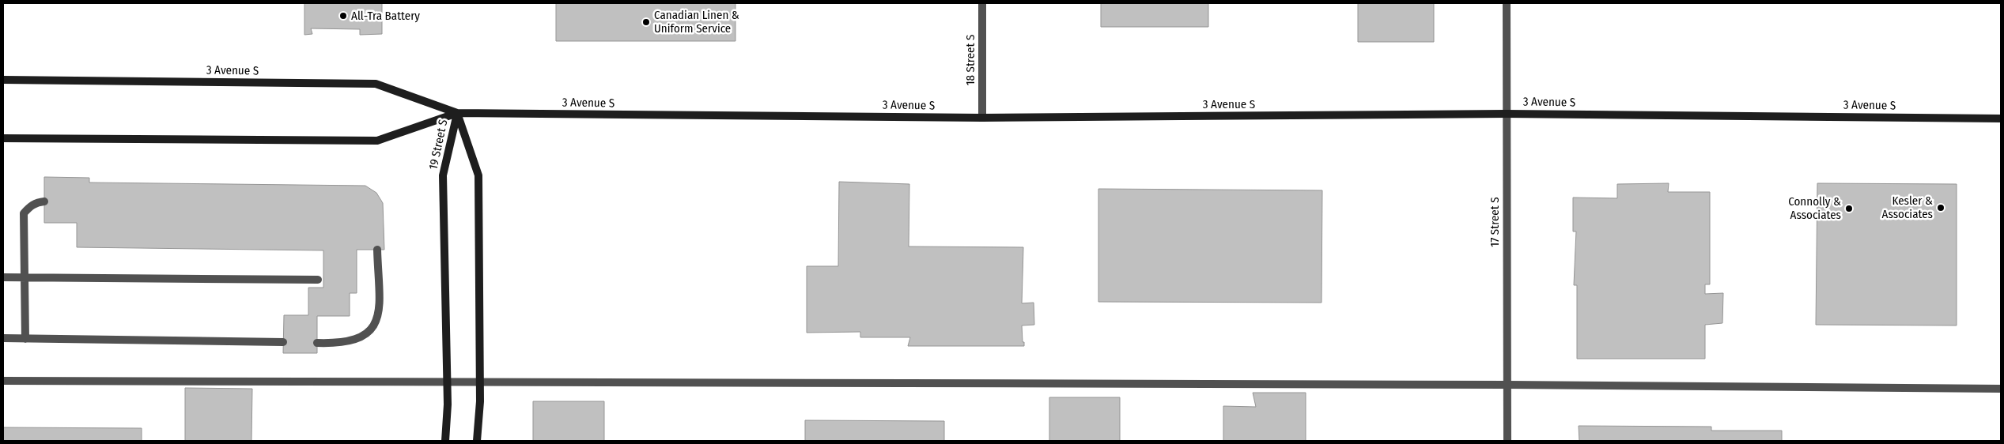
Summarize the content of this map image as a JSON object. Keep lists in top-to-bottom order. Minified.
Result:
{"streets":{"main road":["3 Avenue S","19 Street S"],"street":["18 Street S","17 Street S"]},"crossings":[["18 Street S","3 Avenue S"],["3 Avenue S","19 Street S"],["3 Avenue S","17 Street S"]],"places":["All-Tra Battery","Canadian Linen & Uniform Service","Kesler & Associates","Connolly & Associates"]}
